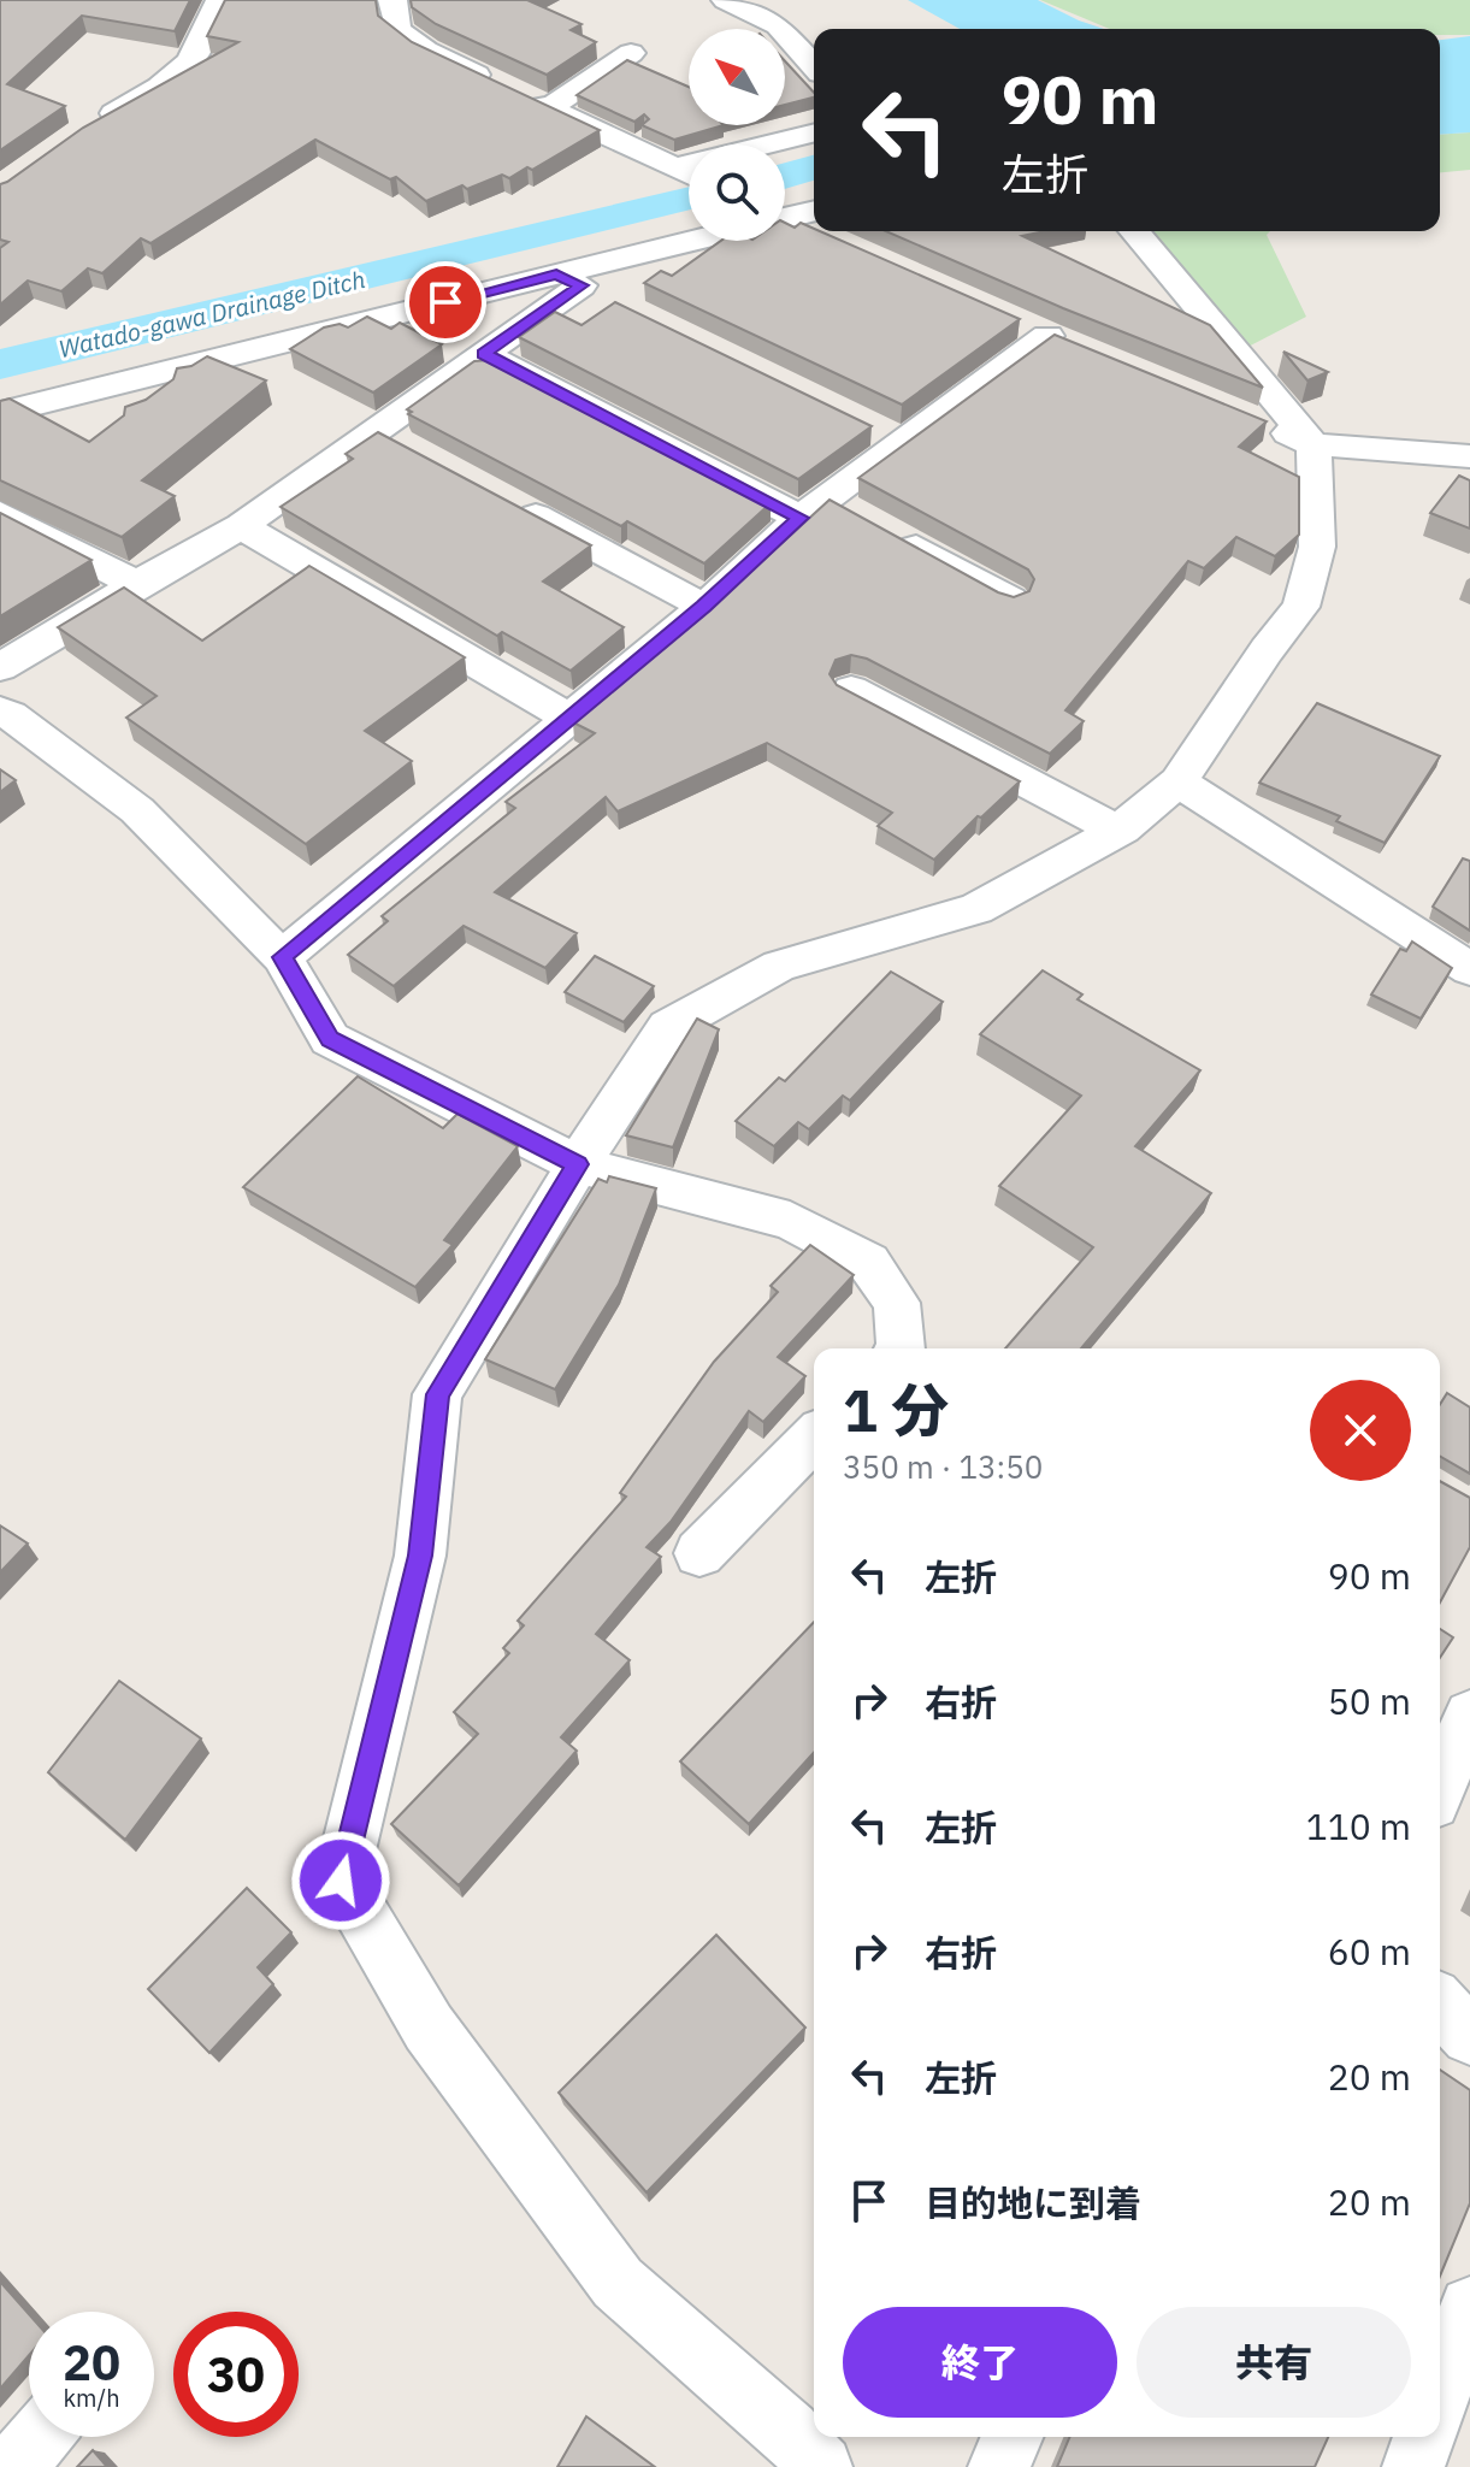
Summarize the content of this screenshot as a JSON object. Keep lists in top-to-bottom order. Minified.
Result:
{"water":["Watado-gawa Drainage Ditch"],"north":"top left","page":{"turn":["90 m","左折"],"heading":["1 分","350 m · 13:50"],"list":[{"name":"左折","value":"90 m"},{"name":"右折","value":"50 m"},{"name":"左折","value":"110 m"},{"name":"右折","value":"60 m"},{"name":"左折","value":"20 m"},{"name":"目的地に到着","value":"20 m"}],"buttons":["終了","共有"],"speed":"20 km/h","limit":"30"}}
